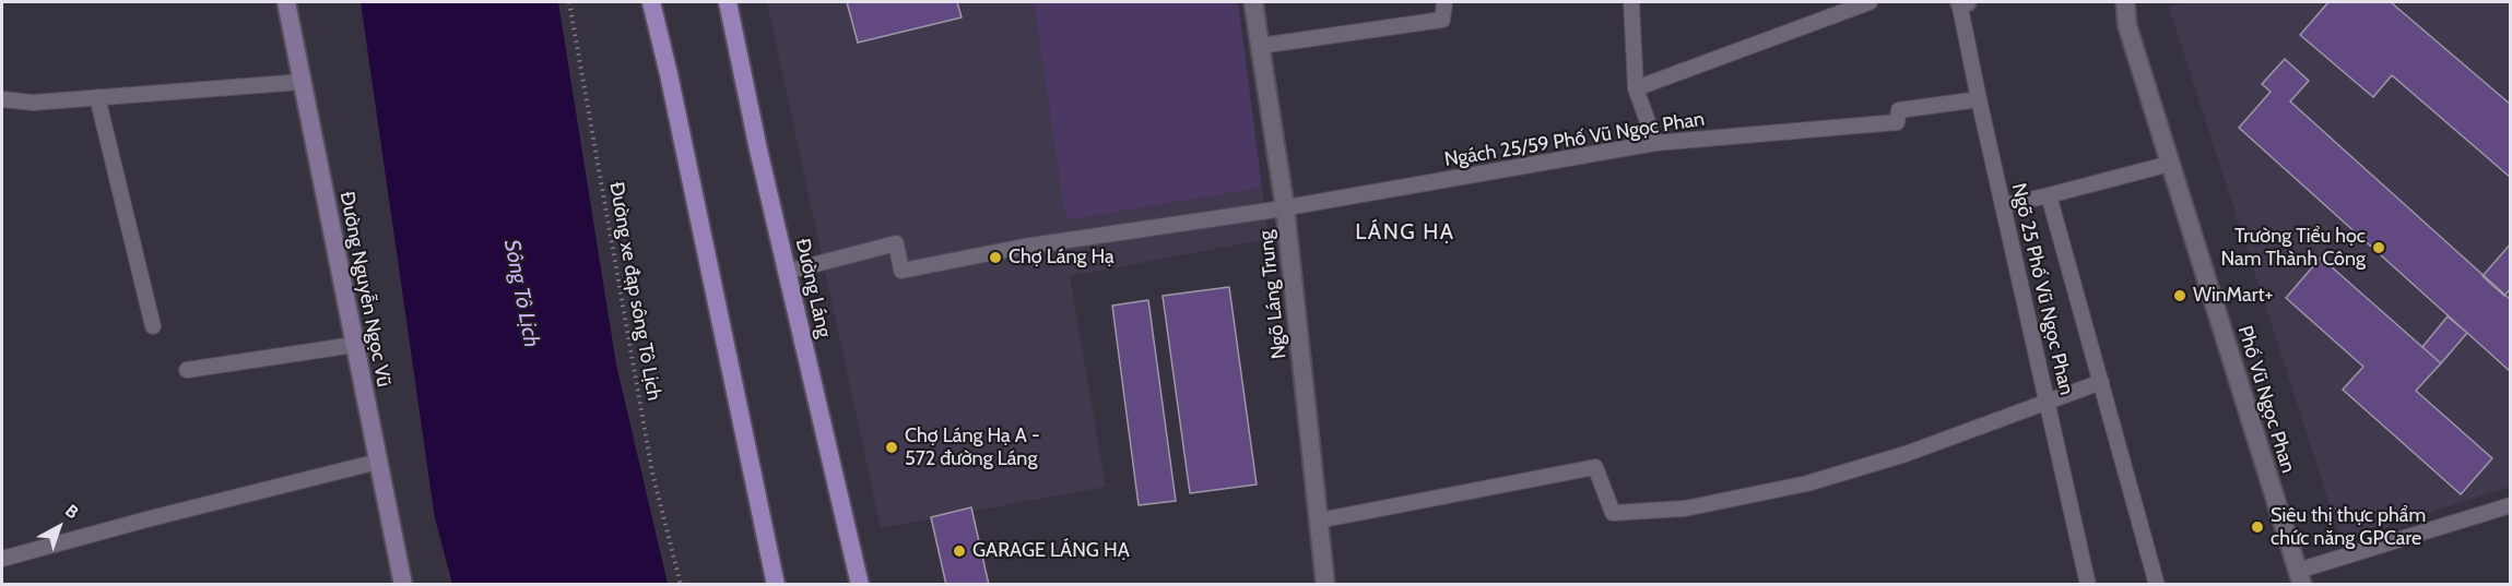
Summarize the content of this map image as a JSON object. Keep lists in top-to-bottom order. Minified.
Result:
{"streets":{"main road":["Đường Láng","Đường Nguyễn Ngọc Vũ"],"street":["Ngõ Láng Trung","Phố Vũ Ngọc Phan"],"lane":["Ngách 25/59 Phố Vũ Ngọc Phan","Ngõ 25 Phố Vũ Ngọc Phan"],"path":["Đường xe đạp sông Tô Lịch"]},"crossings":[["Ngách 25/59 Phố Vũ Ngọc Phan","Đường Láng"],["Ngách 25/59 Phố Vũ Ngọc Phan","Ngõ 25 Phố Vũ Ngọc Phan"],["Ngách 25/59 Phố Vũ Ngọc Phan","Ngõ Láng Trung"]],"districts":["LÁNG HẠ"],"water":["Sông Tô Lịch"],"places":["Trường Tiểu học Nam Thành Công","Chợ Láng Hạ","WinMart+","Chợ Láng Hạ A - 572 đường Láng","Siêu thị thực phẩm chức năng GPCare","GARAGE LÁNG HẠ"],"north":"top right"}
